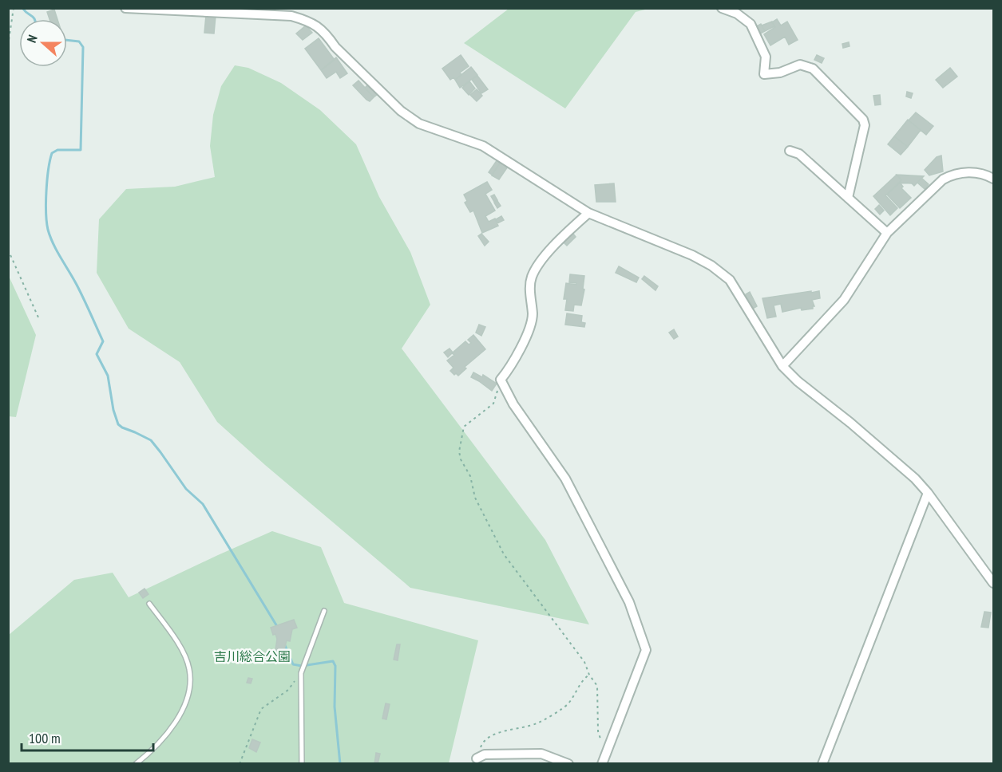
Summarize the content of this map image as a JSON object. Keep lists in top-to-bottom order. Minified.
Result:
{"parks":["吉川総合公園"],"scale_bar":"100 m","north":"left"}
